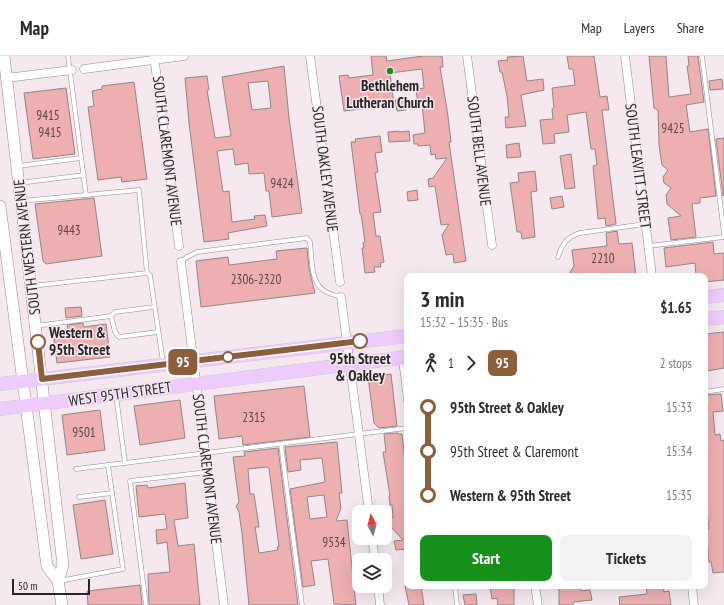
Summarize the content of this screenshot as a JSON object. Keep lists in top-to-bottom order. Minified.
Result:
{"streets":{"main road":["SOUTH WESTERN AVENUE","WEST 95TH STREET"],"street":["SOUTH CLAREMONT AVENUE","SOUTH BELL AVENUE","SOUTH LEAVITT STREET","SOUTH OAKLEY AVENUE"]},"crossings":[["SOUTH CLAREMONT AVENUE","WEST 95TH STREET"],["SOUTH WESTERN AVENUE","WEST 95TH STREET"]],"places":["Bethlehem Lutheran Church","95th Street & Oakley","Western & 95th Street"],"lines":["bus line 95"],"house_numbers":["9415","9425","9415","9424","9443","2210","2306-2320","2315","9501","9534"],"scale_bar":"50 m","north":"top","page":{"header":"Map","nav":["Map","Layers","Share"],"on_map":"95","heading":["3 min","15:32 – 15:35 · Bus","$1.65"],"legs":["1","95","2 stops"],"list":[{"name":"95th Street & Oakley","value":"15:33"},{"name":"95th Street & Claremont","value":"15:34"},{"name":"Western & 95th Street","value":"15:35"}],"buttons":["Start","Tickets"],"scale":"50 m"}}
